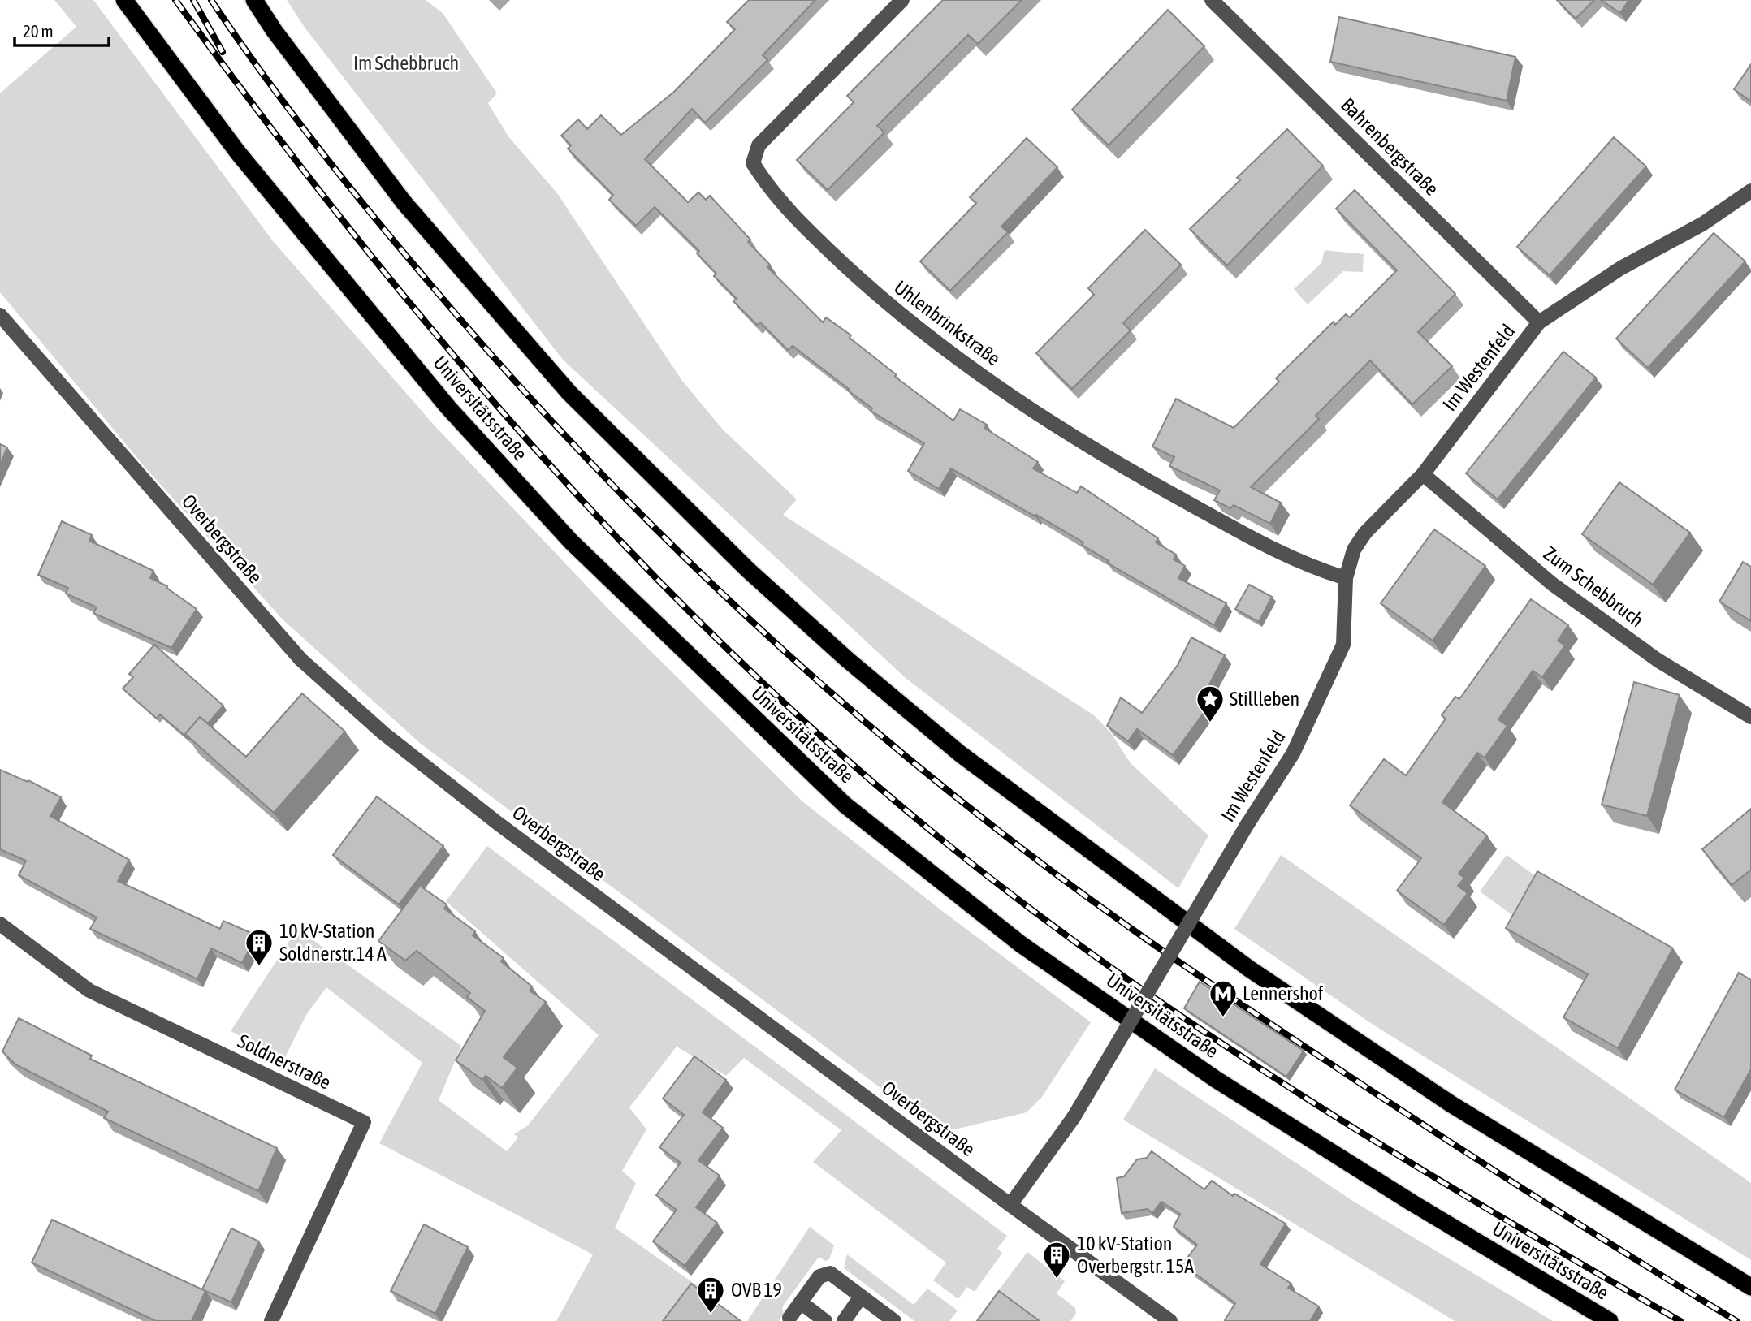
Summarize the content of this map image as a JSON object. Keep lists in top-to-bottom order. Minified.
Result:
{"streets":{"highway":["Universitätsstraße"],"street":["Bahrenbergstraße","Uhlenbrinkstraße","Im Westenfeld","Overbergstraße","Zum Schebbruch","Soldnerstraße"]},"crossings":[["Bahrenbergstraße","Im Westenfeld"],["Uhlenbrinkstraße","Im Westenfeld"],["Im Westenfeld","Overbergstraße"],["Im Westenfeld","Zum Schebbruch"]],"parks":["Im Schebbruch"],"places":{"place":["Stillleben"],"building":["10 kV-Station Soldnerstr.14 A","10 kV-Station Overbergstr. 15A","OVB 19"],"metro station":["Lennershof"]},"scale_bar":"20 m"}
